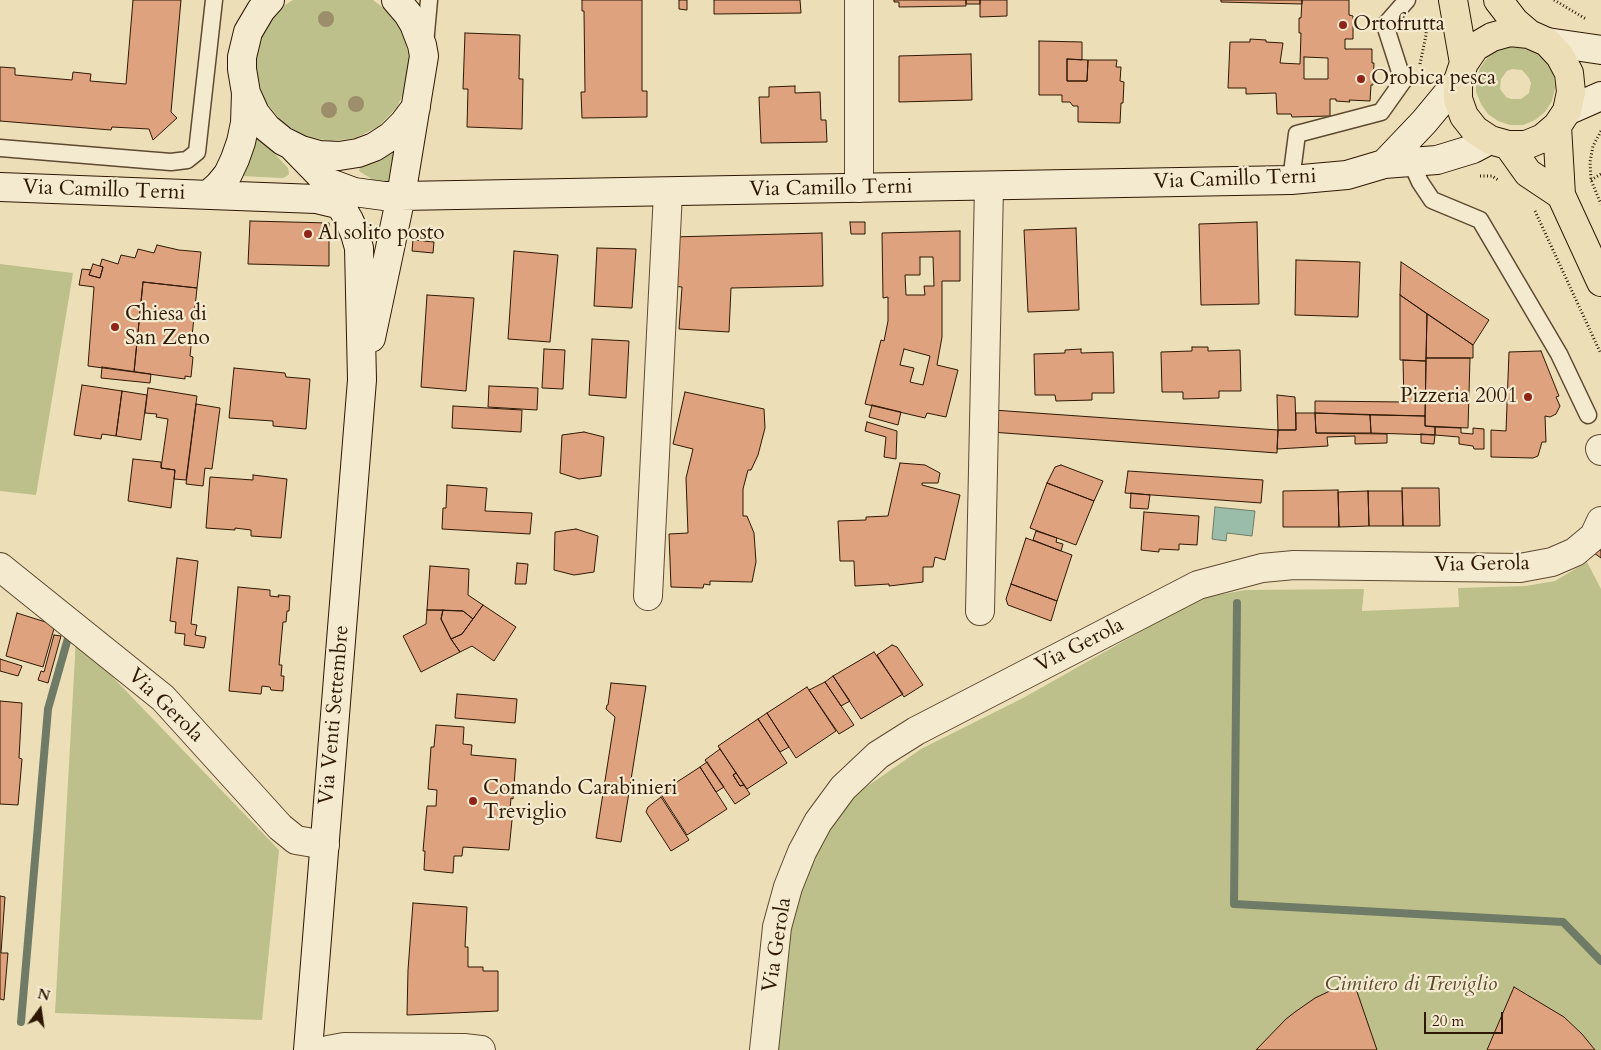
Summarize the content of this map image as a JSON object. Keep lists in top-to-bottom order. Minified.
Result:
{"streets":{"street":["Via Camillo Terni","Via Gerola","Via Venti Settembre"]},"crossings":[["Via Camillo Terni","Via Venti Settembre"],["Via Gerola","Via Venti Settembre"]],"parks":["Cimitero di Treviglio"],"places":["Ortofrutta","Orobica pesca","Al solito posto","Chiesa di San Zeno","Pizzeria 2001","Comando Carabinieri Treviglio"],"scale_bar":"20 m","north":"top"}
